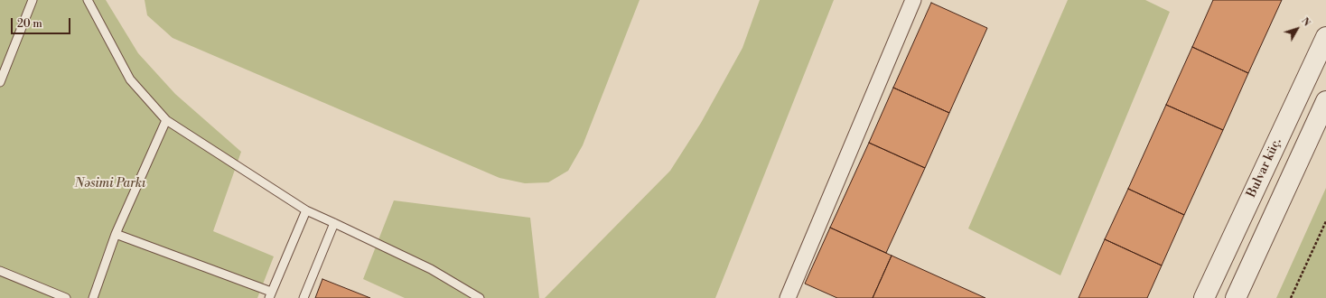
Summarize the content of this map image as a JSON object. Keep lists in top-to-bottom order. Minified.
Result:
{"streets":{"street":["Bulvar küç."]},"parks":["Nəsimi Parkı"],"scale_bar":"20 m","north":"top right"}
